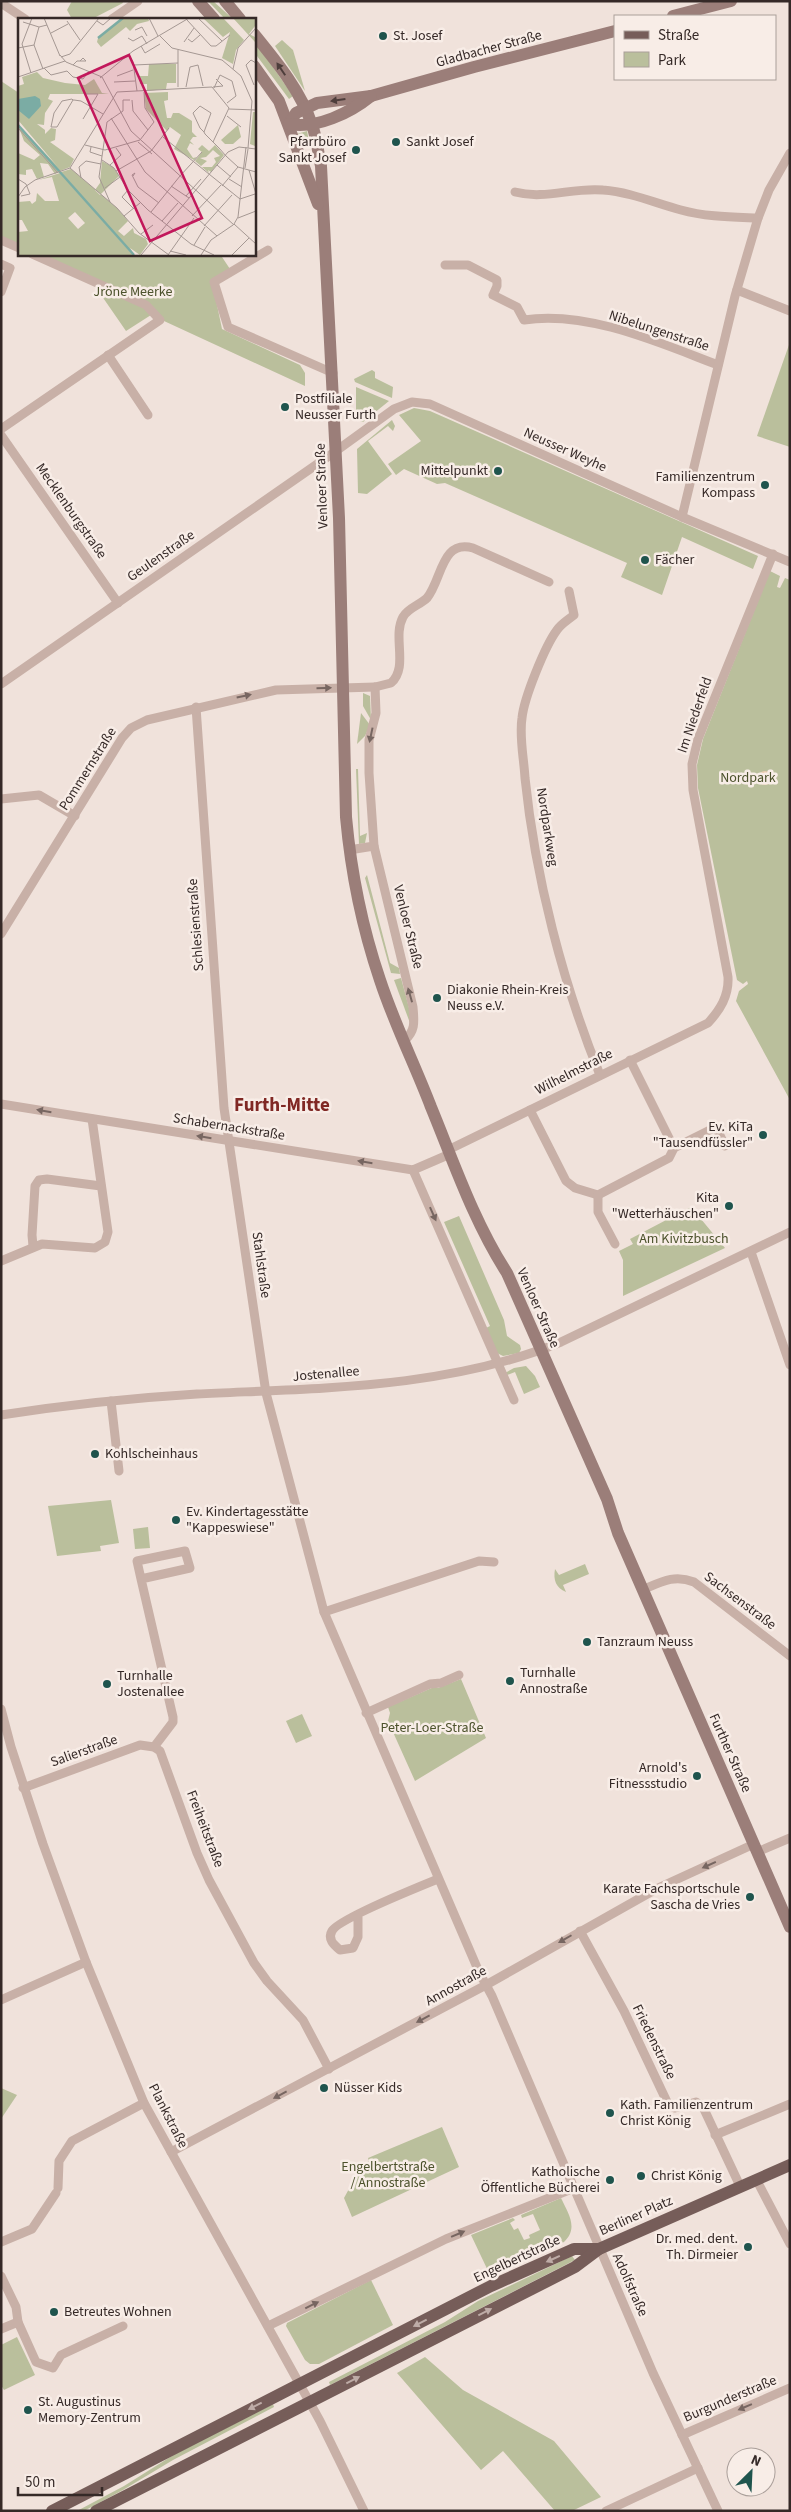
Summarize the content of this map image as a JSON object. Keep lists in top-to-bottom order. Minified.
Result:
{"streets":{"main road":["Gladbacher Straße","Venloer Straße","Further Straße","Berliner Platz","Engelbertstraße"],"street":["Nibelungenstraße","Neusser Weyhe","Mecklenburgstraße","Geulenstraße","Im Niederfeld","Pommernstraße","Nordparkweg","Schlesienstraße","Wilhelmstraße","Schabernackstraße","Stahlstraße","Jostenallee","Sachsenstraße","Salierstraße","Freiheitstraße","Annostraße","Friedenstraße","Plankstraße","Adolfstraße","Burgunderstraße"]},"crossings":[["Gladbacher Straße","Venloer Straße"],["Nibelungenstraße","Neusser Weyhe"],["Neusser Weyhe","Venloer Straße"],["Neusser Weyhe","Geulenstraße"],["Neusser Weyhe","Im Niederfeld"],["Venloer Straße","Geulenstraße"],["Venloer Straße","Pommernstraße"],["Venloer Straße","Wilhelmstraße"],["Venloer Straße","Jostenallee"],["Venloer Straße","Sachsenstraße"],["Venloer Straße","Further Straße"],["Mecklenburgstraße","Geulenstraße"],["Im Niederfeld","Wilhelmstraße"],["Pommernstraße","Schlesienstraße"],["Nordparkweg","Wilhelmstraße"],["Schlesienstraße","Schabernackstraße"],["Schlesienstraße","Stahlstraße"],["Schabernackstraße","Stahlstraße"],["Stahlstraße","Jostenallee"],["Sachsenstraße","Further Straße"],["Salierstraße","Freiheitstraße"],["Salierstraße","Plankstraße"],["Further Straße","Annostraße"],["Freiheitstraße","Annostraße"],["Annostraße","Friedenstraße"],["Annostraße","Plankstraße"],["Annostraße","Adolfstraße"],["Plankstraße","Engelbertstraße"],["Berliner Platz","Engelbertstraße"],["Berliner Platz","Adolfstraße"],["Engelbertstraße","Adolfstraße"],["Adolfstraße","Burgunderstraße"]],"one_way":["Schabernackstraße","Annostraße","Burgunderstraße"],"districts":["Furth-Mitte"],"parks":["Jröne Meerke","Nordpark","Am Kivitzbusch","Peter-Loer-Straße","Engelbertstraße / Annostraße"],"places":["St. Josef","Sankt Josef","Pfarrbüro Sankt Josef","Postfiliale Neusser Furth","Mittelpunkt","Familienzentrum Kompass","Fächer","Diakonie Rhein-Kreis Neuss e.V.","Ev. KiTa \"Tausendfüssler\"","Kita \"Wetterhäuschen\"","Kohlscheinhaus","Ev. Kindertagesstätte \"Kappeswiese\"","Tanzraum Neuss","Turnhalle Annostraße","Turnhalle Jostenallee","Arnold's Fitnessstudio","Karate Fachsportschule Sascha de Vries","Nüsser Kids","Kath. Familienzentrum Christ König","Christ König","Katholische Öffentliche Bücherei","Dr. med. dent. Th. Dirmeier","Betreutes Wohnen","St. Augustinus Memory-Zentrum"],"legend":["Straße","Park"],"scale_bar":"50 m","north":"top right"}
